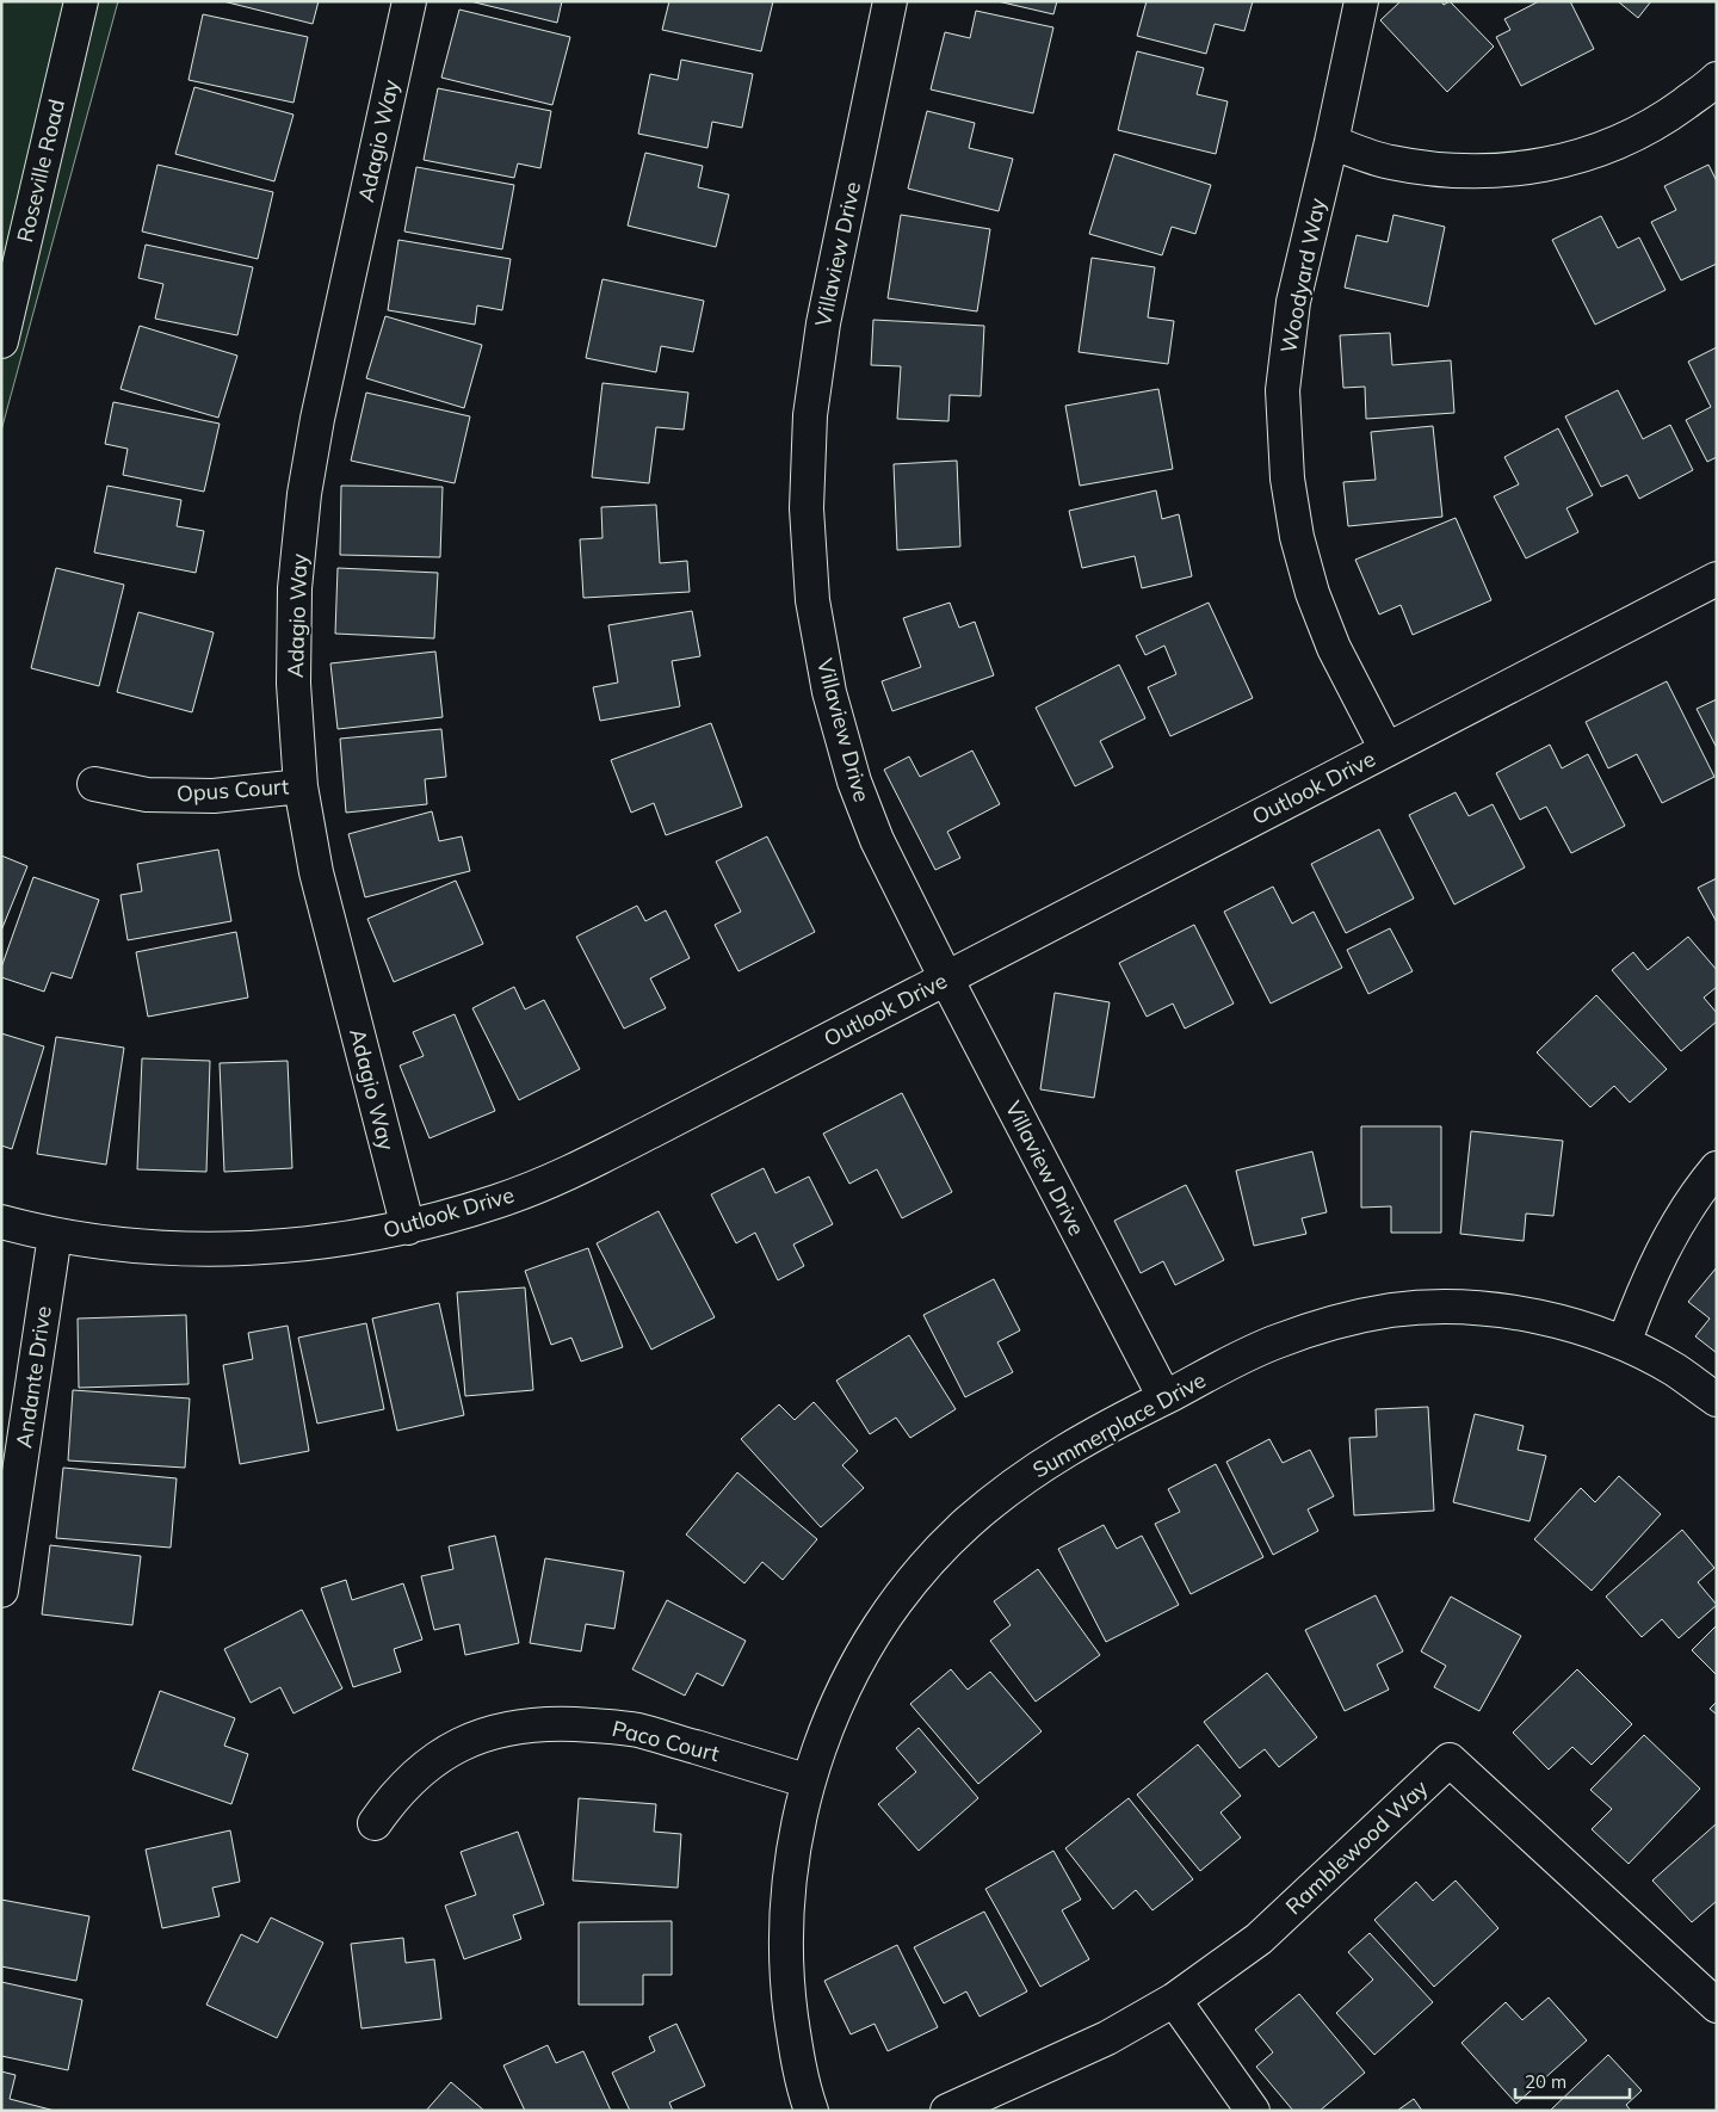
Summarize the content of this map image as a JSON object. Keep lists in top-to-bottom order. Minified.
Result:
{"streets":{"street":["Adagio Way","Roseville Road","Villaview Drive","Woodyard Way","Outlook Drive","Opus Court","Andante Drive","Summerplace Drive","Paco Court","Ramblewood Way"]},"crossings":[["Adagio Way","Outlook Drive"],["Adagio Way","Opus Court"],["Villaview Drive","Outlook Drive"],["Villaview Drive","Summerplace Drive"],["Woodyard Way","Outlook Drive"],["Outlook Drive","Andante Drive"],["Summerplace Drive","Paco Court"]],"scale_bar":"20 m"}
